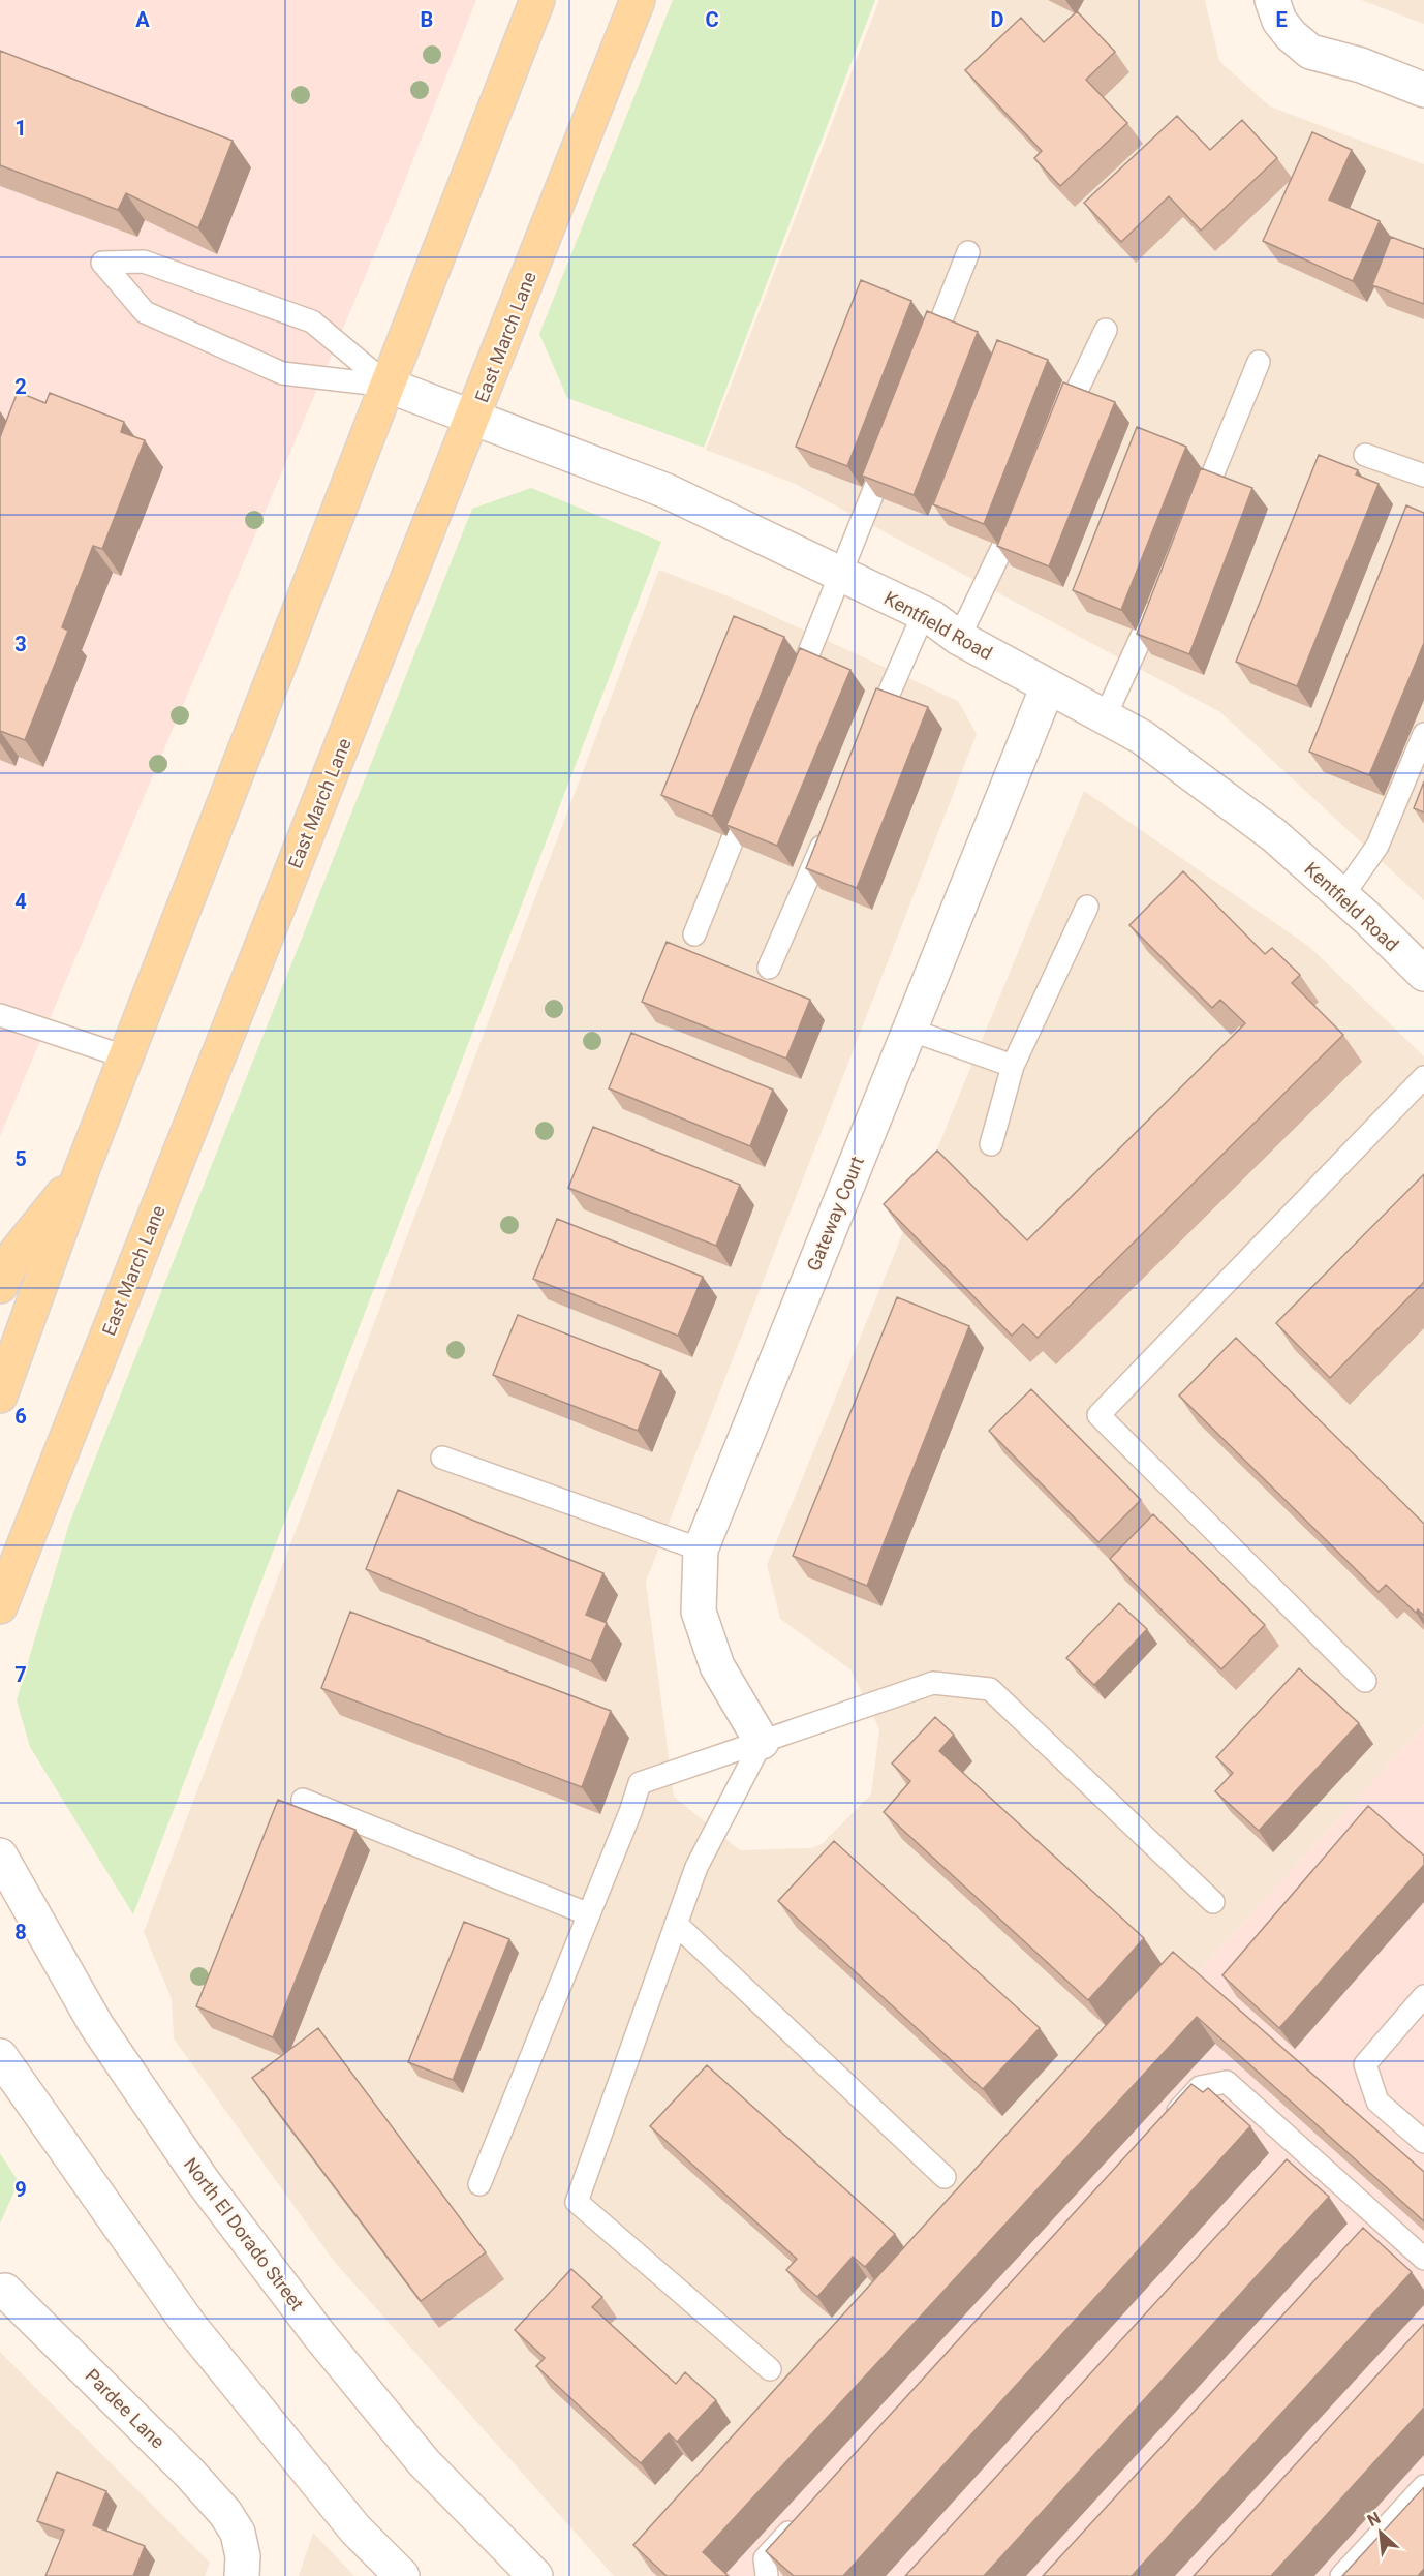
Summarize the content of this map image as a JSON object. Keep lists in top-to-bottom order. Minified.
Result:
{"streets":{"main road":["East March Lane"],"street":["Kentfield Road","Gateway Court","North El Dorado Street","Pardee Lane"]},"crossings":[["East March Lane","Kentfield Road"],["Kentfield Road","Gateway Court"]],"north":"top left","grid":{"columns":["A","B","C","D","E"],"rows":["1","2","3","4","5","6","7","8","9"]}}
